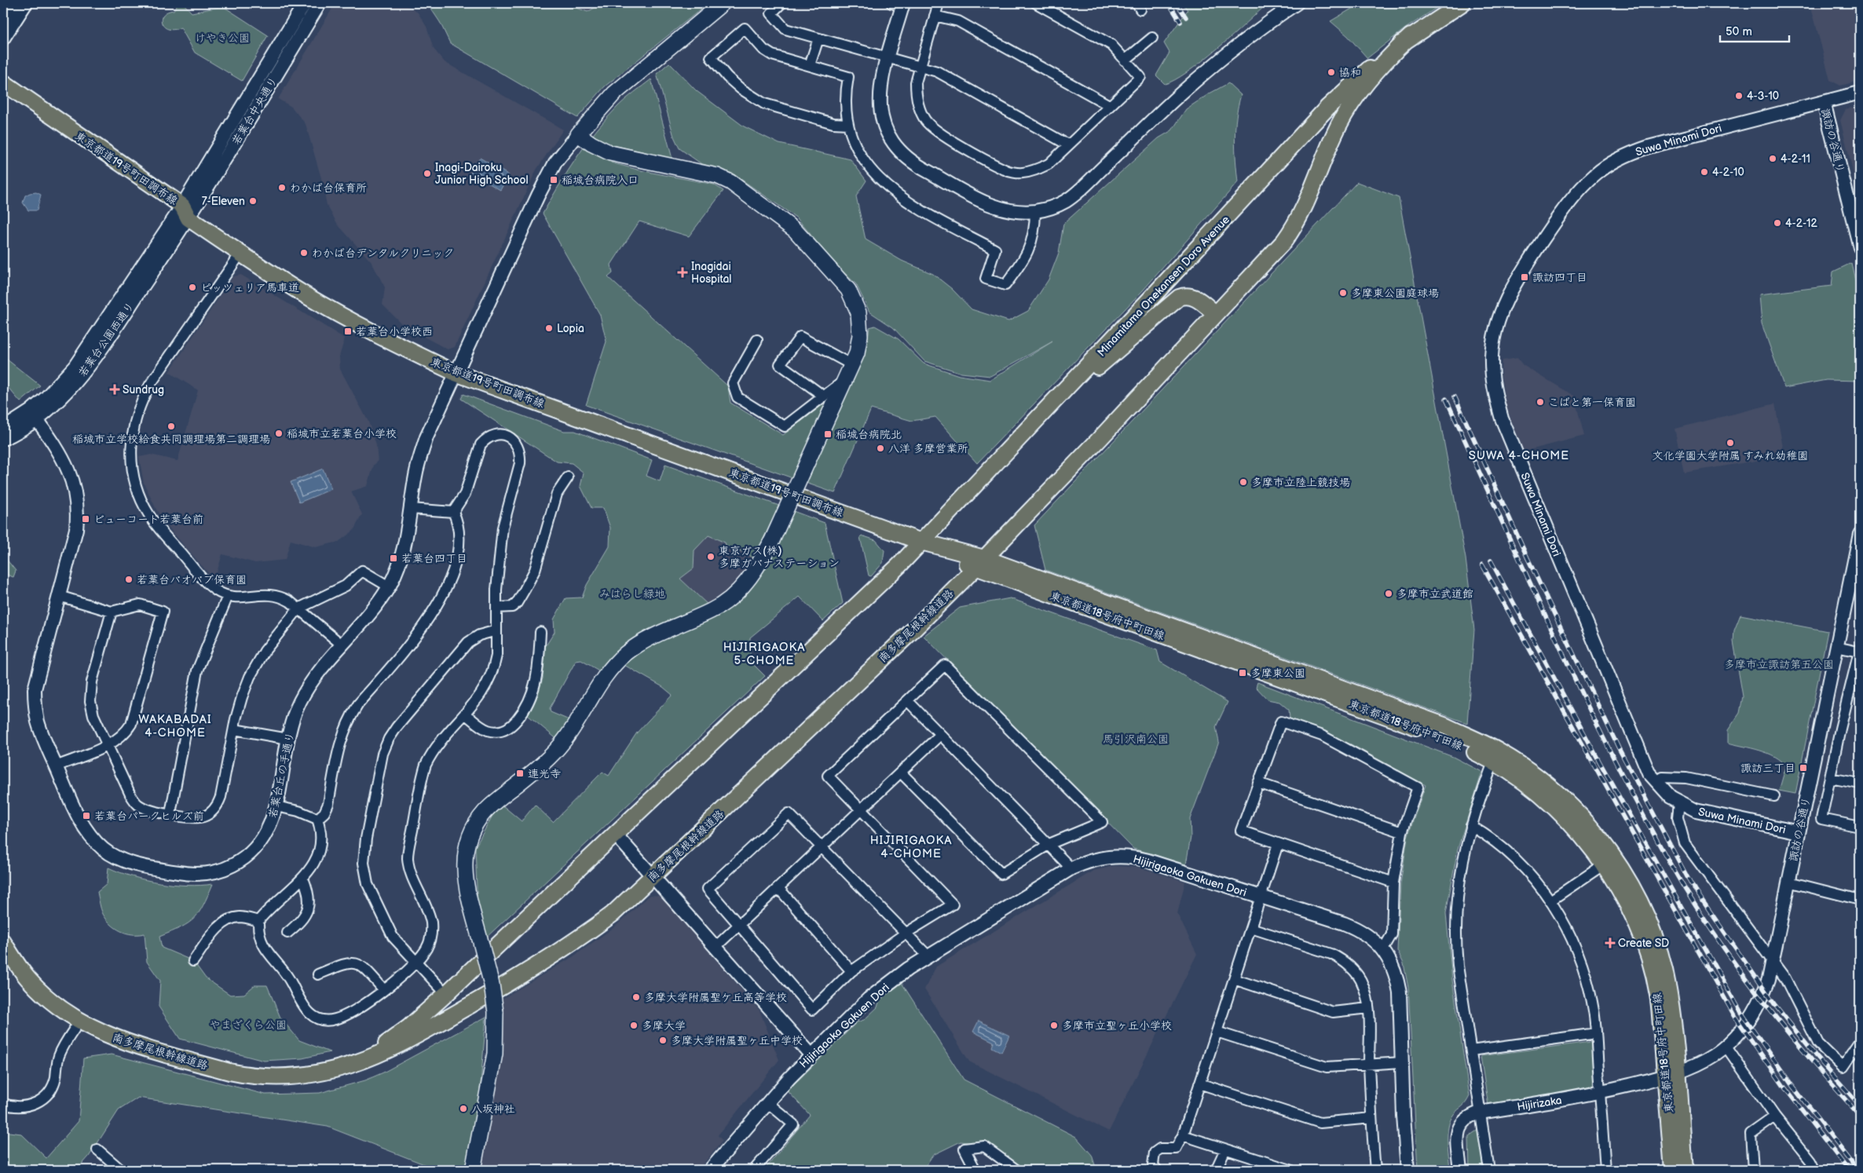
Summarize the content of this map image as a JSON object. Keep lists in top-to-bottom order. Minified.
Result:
{"streets":{"main road":["東京都道19号町田調布線","Minamitama Onekansen Doro Avenue","東京都道18号府中町田線","南多摩尾根幹線道路"],"street":["若葉台中央通り","Suwa Minami Dori","諏訪の谷通り","若葉台公園西通り","若葉台丘の手通り","Hijirigaoka Gakuen Dori","Hijirizaka"]},"crossings":[["若葉台中央通り","東京都道19号町田調布線"],["若葉台中央通り","若葉台公園西通り"],["Suwa Minami Dori","諏訪の谷通り"],["諏訪の谷通り","東京都道18号府中町田線"],["諏訪の谷通り","Hijirizaka"],["東京都道19号町田調布線","Minamitama Onekansen Doro Avenue"],["東京都道19号町田調布線","若葉台公園西通り"],["東京都道19号町田調布線","東京都道18号府中町田線"],["東京都道19号町田調布線","南多摩尾根幹線道路"],["東京都道19号町田調布線","若葉台丘の手通り"],["Minamitama Onekansen Doro Avenue","東京都道18号府中町田線"],["Minamitama Onekansen Doro Avenue","南多摩尾根幹線道路"],["若葉台公園西通り","若葉台丘の手通り"],["東京都道18号府中町田線","南多摩尾根幹線道路"],["東京都道18号府中町田線","Hijirizaka"]],"districts":["SUWA 4-CHOME","HIJIRIGAOKA 5-CHOME","WAKABADAI 4-CHOME","HIJIRIGAOKA 4-CHOME"],"parks":["けやき公園","みはらし緑地","多摩市立諏訪第五公園","馬引沢南公園","やまざくら公園"],"places":{"other":["協和","4-3-10","4-2-11","4-2-10","Inagi-Dairoku Junior High School","わかば台保育所","7-Eleven","4-2-12","わかば台デンタルクリニック","ピッツェリア馬車道","多摩東公園庭球場","Lopia","こばと第一保育園","稲城市立学校給食共同調理場第二調理場","稲城市立若葉台小学校","文化学園大学附属 すみれ幼稚園","八洋 多摩営業所","多摩市立陸上競技場","東京ガス(株) 多摩ガバナステーション","若葉台バオバブ保育園","多摩市立武道館","多摩大学附属聖ケ丘高等学校","多摩大学","多摩市立聖ヶ丘小学校","多摩大学附属聖ヶ丘中学校","八坂神社"],"transit":["稲城台病院入口","諏訪四丁目","若葉台小学校西","稲城台病院北","ビューコート若葉台前","若葉台四丁目","多摩東公園","諏訪三丁目","連光寺","若葉台パークヒルズ前"],"health":["Inagidai Hospital","Sundrug","Create SD"]},"scale_bar":"50 m"}
